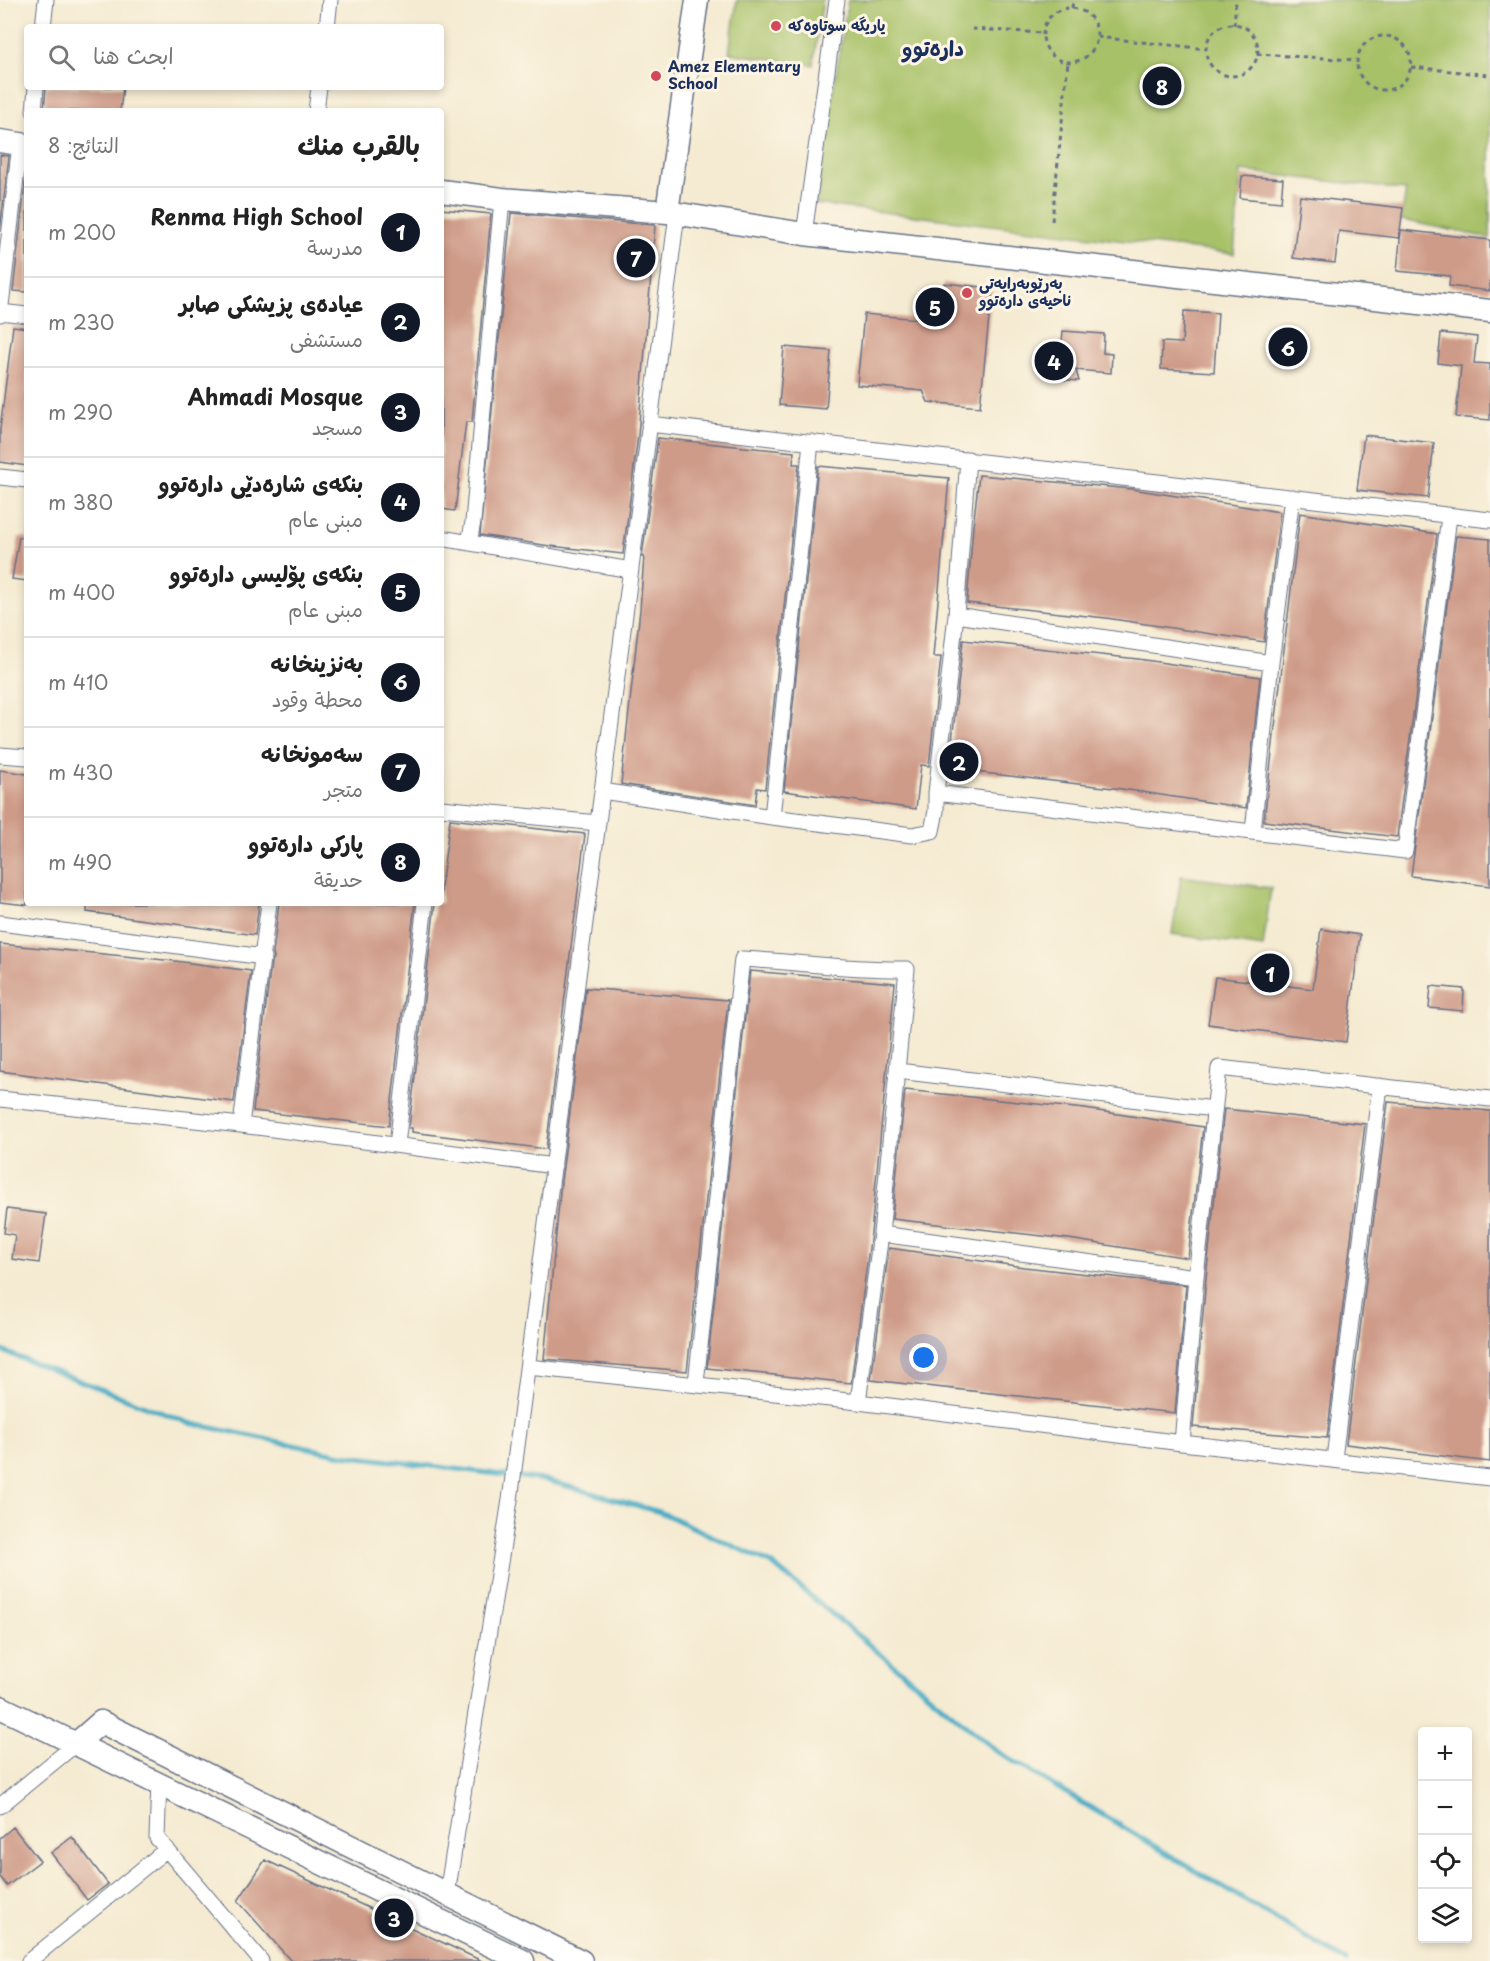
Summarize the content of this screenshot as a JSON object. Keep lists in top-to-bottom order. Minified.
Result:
{"districts":["دارەتوو"],"places":["یاریگە سوتاوەکە","Amez Elementary School","بەڕێوبەرایەتی ناحیەی دارەتوو"],"page":{"search":"ابحث هنا","pins":["8","7","5","6","4","2","1","3"],"heading":["بالقرب منك","النتائج: 8"],"list":[{"mark":"1","name":"Renma High School","note":"مدرسة","value":"200 m"},{"mark":"2","name":"عیادەی پزیشکی صابر","note":"مستشفى","value":"230 m"},{"mark":"3","name":"Ahmadi Mosque","note":"مسجد","value":"290 m"},{"mark":"4","name":"بنکەی شارەدێی دارەتوو","note":"مبنى عام","value":"380 m"},{"mark":"5","name":"بنکەی پۆلیسی دارەتوو","note":"مبنى عام","value":"400 m"},{"mark":"6","name":"بەنزینخانە","note":"محطة وقود","value":"410 m"},{"mark":"7","name":"سەمونخانە","note":"متجر","value":"430 m"},{"mark":"8","name":"پارکی دارەتوو","note":"حديقة","value":"490 m"}],"map_buttons":["+","−"]}}
